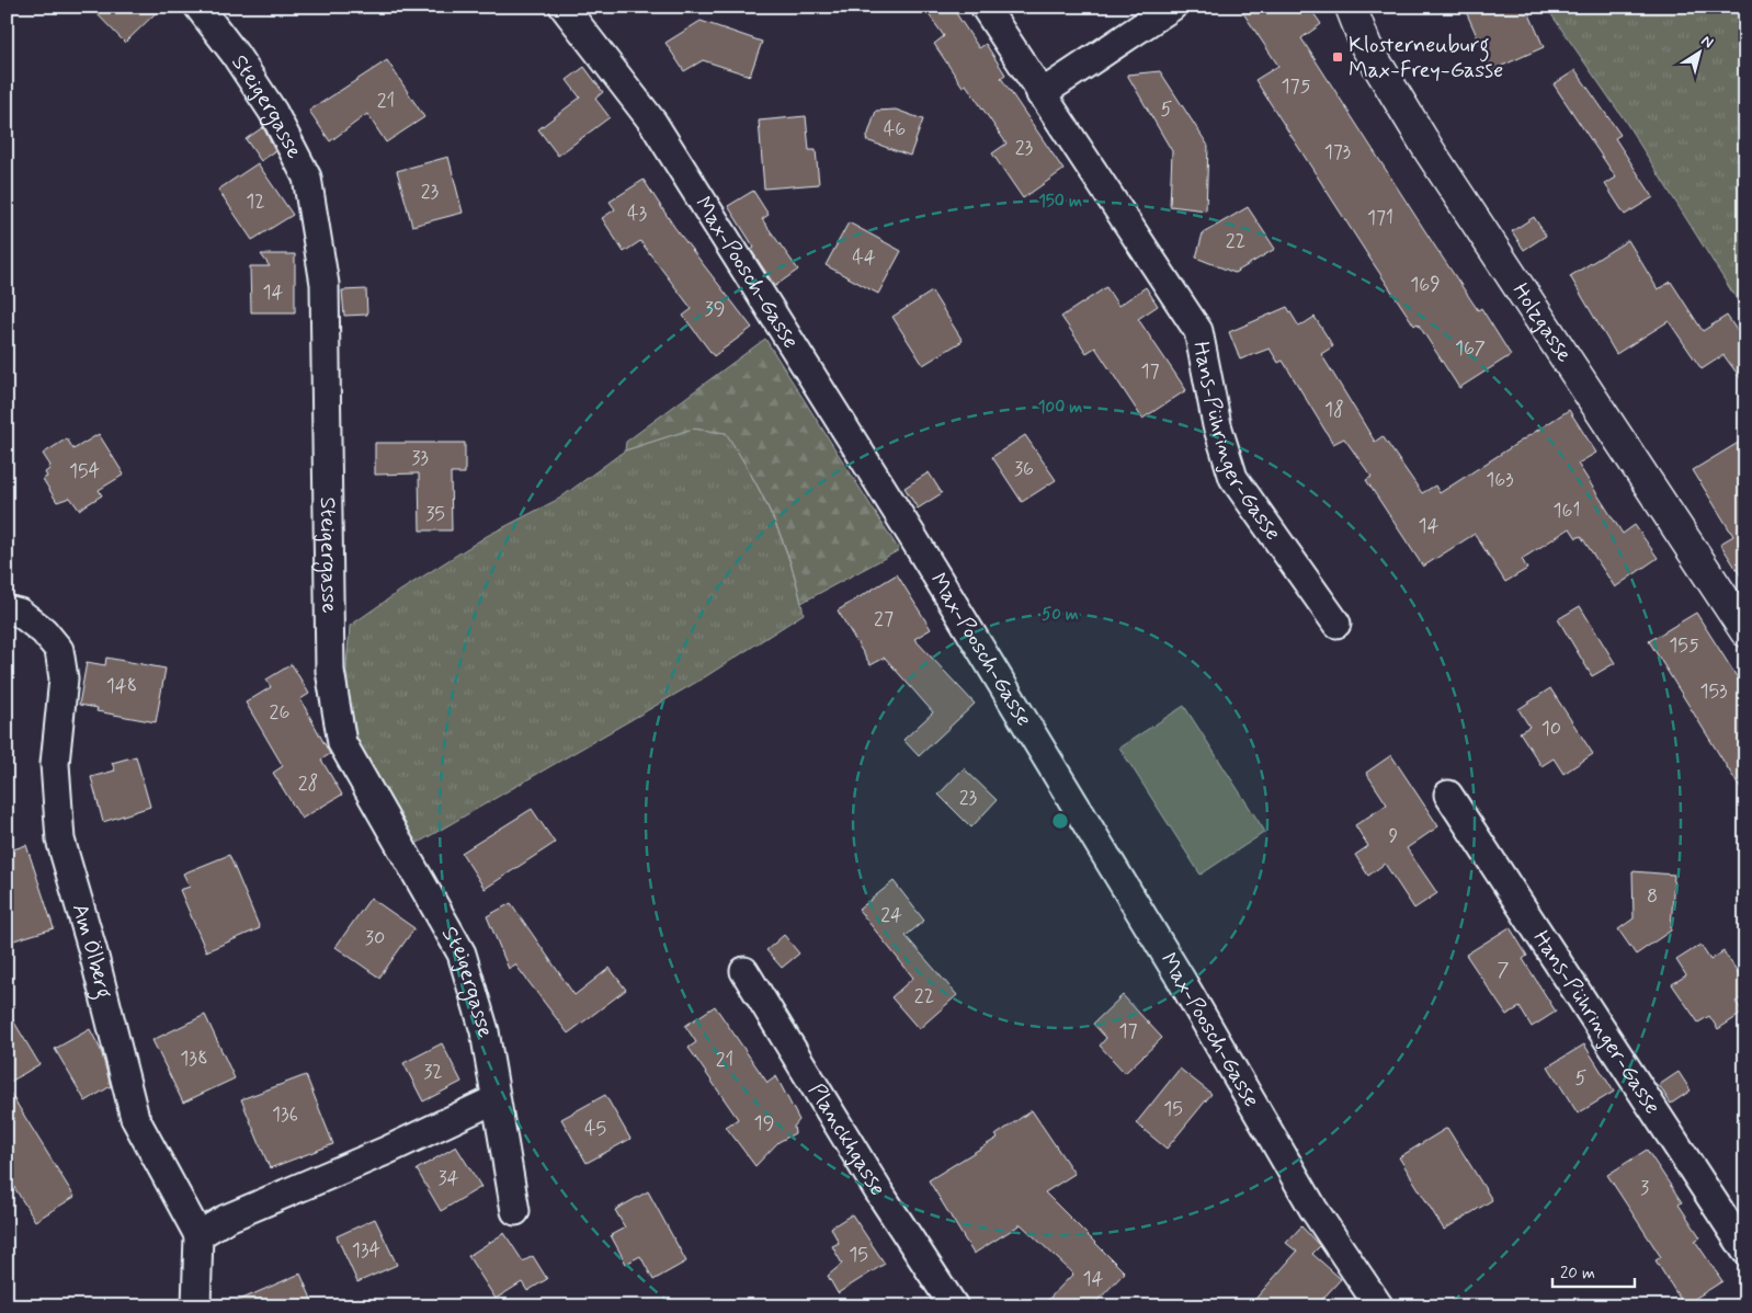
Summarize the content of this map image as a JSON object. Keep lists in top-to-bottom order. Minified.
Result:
{"streets":{"street":["Steigergasse","Max-Poosch-Gasse","Holzgasse","Hans-Pühringer-Gasse","Am Ölberg","Planckhgasse"]},"places":{"transit":["Klosterneuburg Max-Frey-Gasse"]},"house_numbers":["175","21","5","46","23","173","23","12","43","171","22","44","169","14","39","167","17","18","33","36","154","163","161","35","14","27","155","148","153","26","10","28","23","9","8","24","30","7","22","17","138","21","32","5","15","136","19","45","34","3","134","15","14"],"scale_bar":"20 m","north":"top right","rings":["150 m","100 m","50 m"]}
